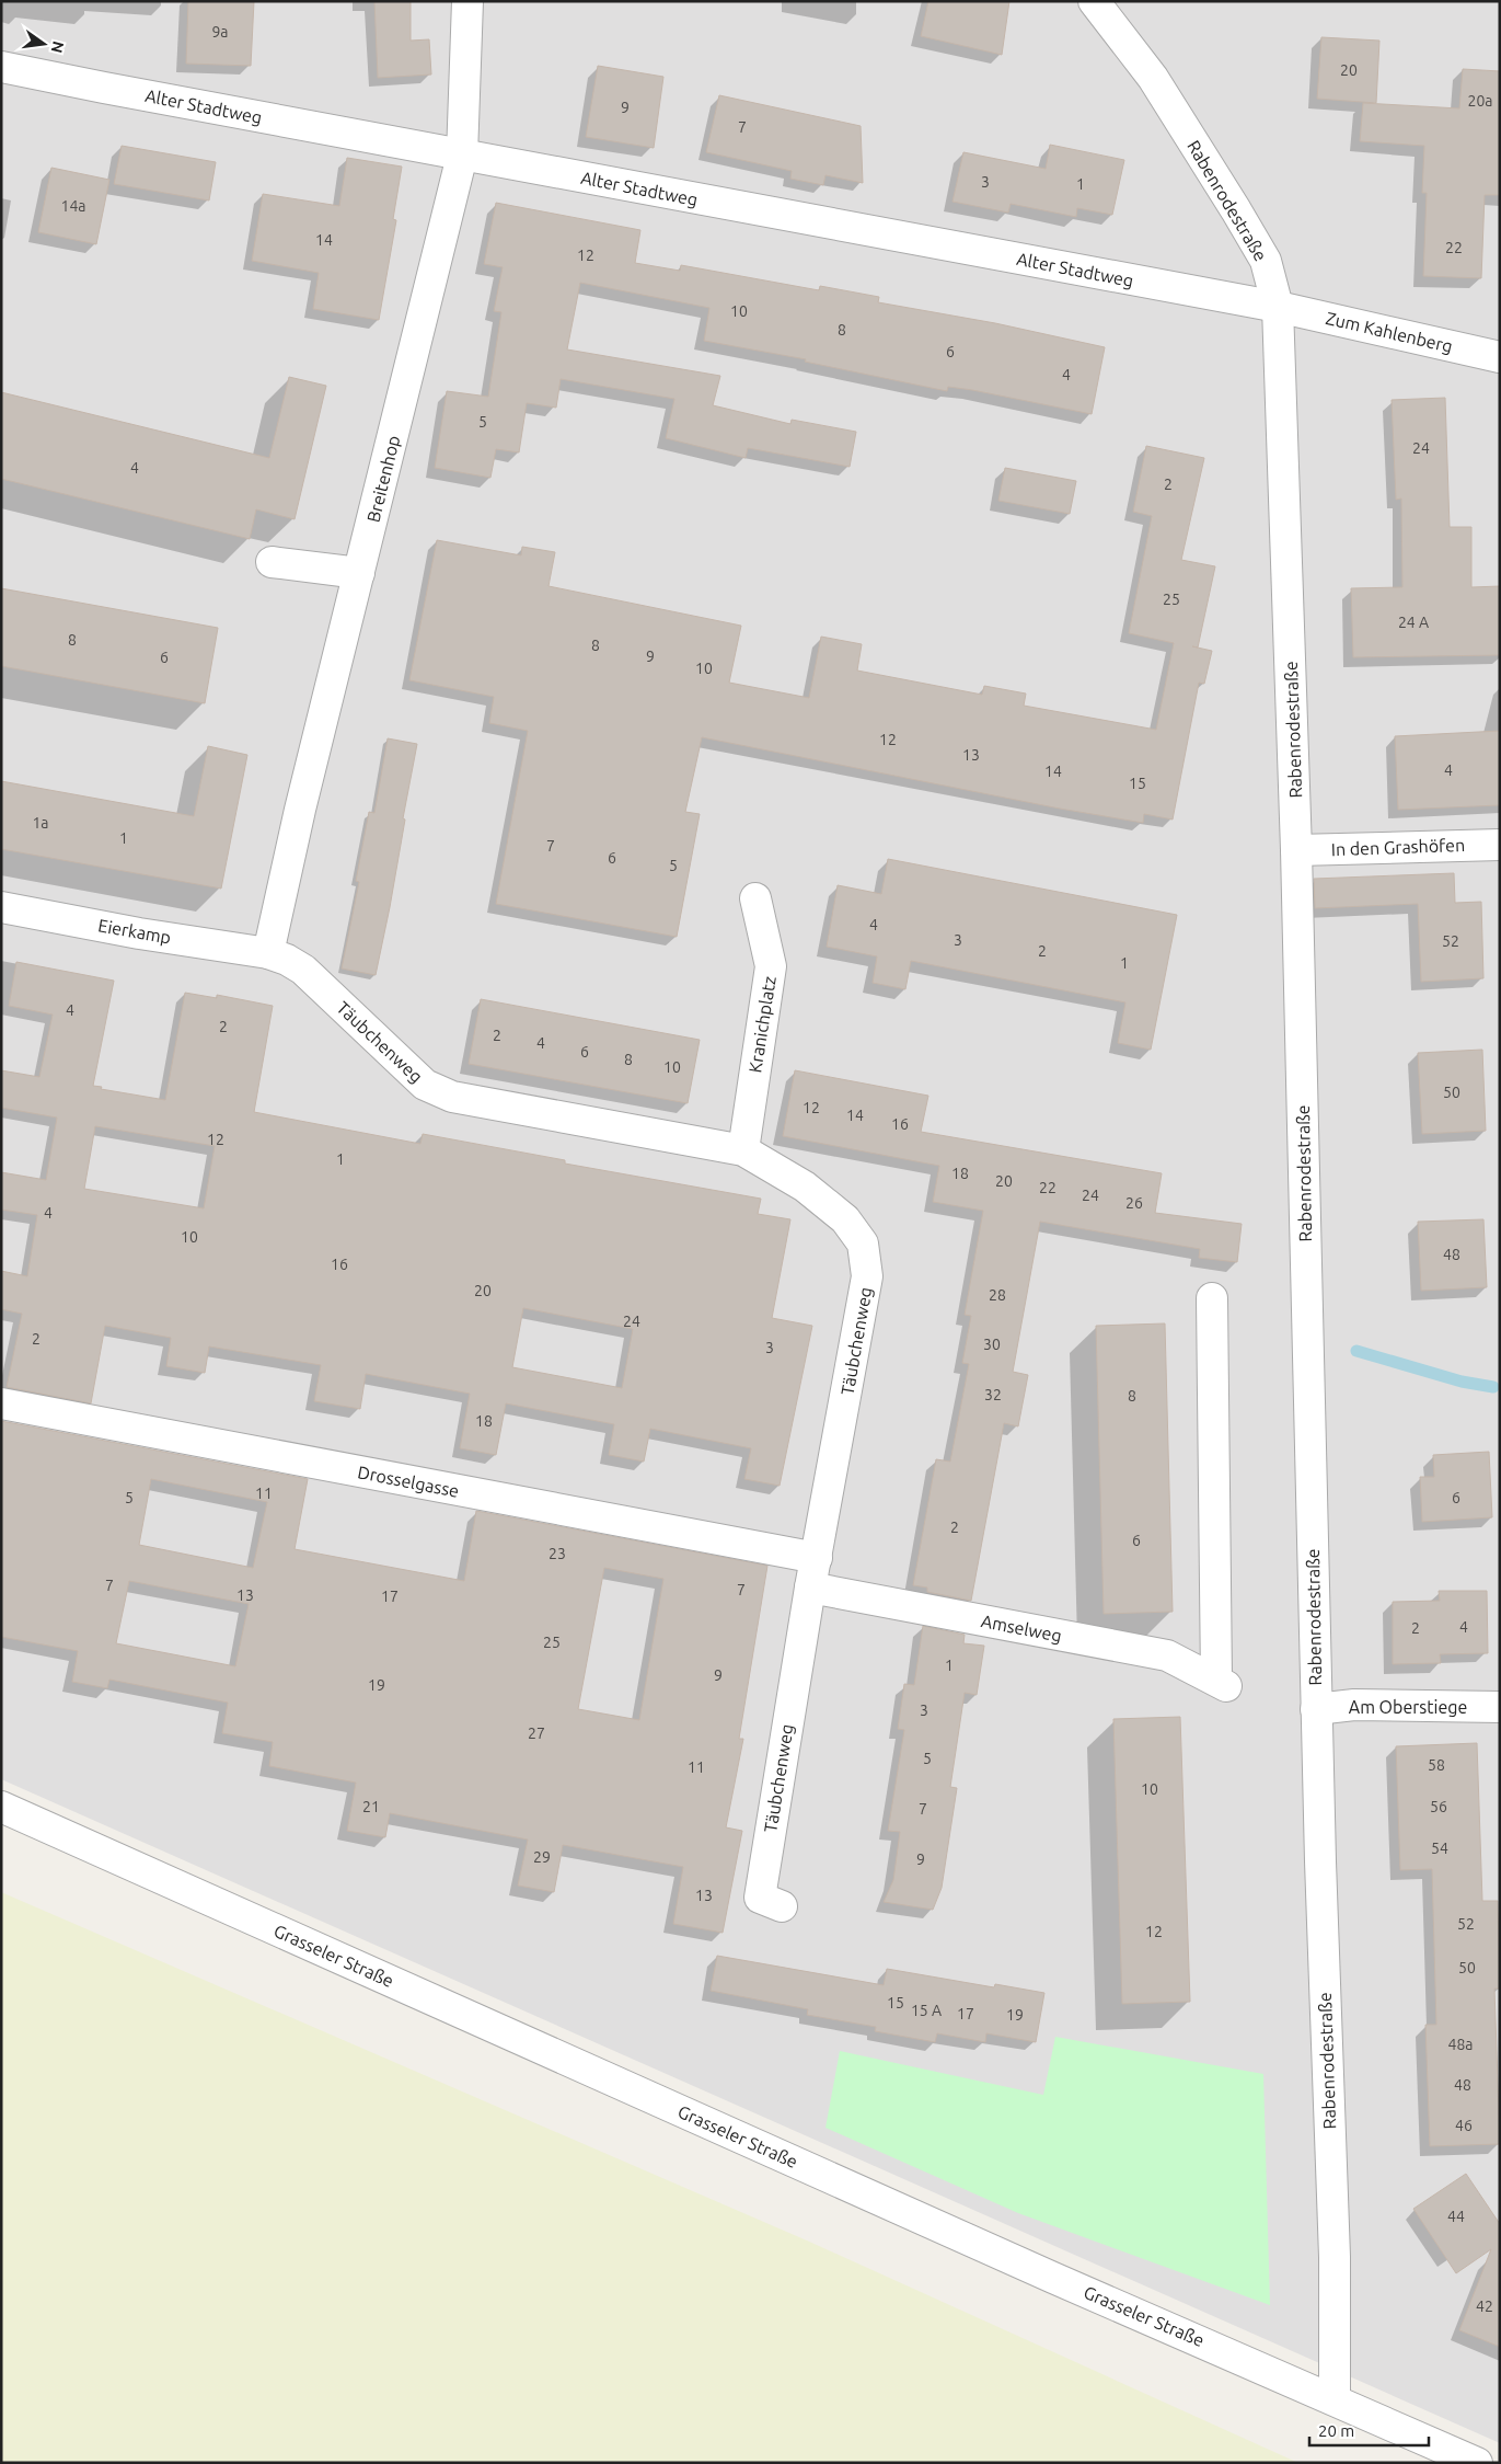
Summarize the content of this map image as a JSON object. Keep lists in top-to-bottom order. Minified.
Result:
{"streets":{"street":["Alter Stadtweg","Rabenrodestraße","Zum Kahlenberg","Breitenhop","In den Grashöfen","Eierkamp","Kranichplatz","Täubchenweg","Drosselgasse","Amselweg","Am Oberstiege","Grasseler Straße"]},"crossings":[["Alter Stadtweg","Rabenrodestraße"],["Alter Stadtweg","Zum Kahlenberg"],["Alter Stadtweg","Breitenhop"],["Rabenrodestraße","Zum Kahlenberg"],["Rabenrodestraße","In den Grashöfen"],["Rabenrodestraße","Am Oberstiege"],["Rabenrodestraße","Grasseler Straße"],["Breitenhop","Eierkamp"],["Breitenhop","Täubchenweg"],["Eierkamp","Täubchenweg"],["Kranichplatz","Täubchenweg"],["Täubchenweg","Drosselgasse"],["Täubchenweg","Amselweg"]],"house_numbers":["9a","20","20a","9","7","3","1","14a","14","22","12","10","8","6","4","5","24","4","2","25","24 A","8","8","9","6","10","12","13","4","14","15","1a","1","7","6","5","4","3","52","2","1","4","2","2","4","6","8","10","50","12","14","16","12","1","18","20","22","24","26","4","10","48","16","20","28","24","2","30","3","32","8","18","11","5","6","2","6","23","7","7","13","17","4","2","25","1","9","19","3","27","5","58","11","10","21","56","7","54","29","9","13","52","12","50","15","15 A","17","19","48a","48","46","44","42"],"scale_bar":"20 m","north":"right"}
